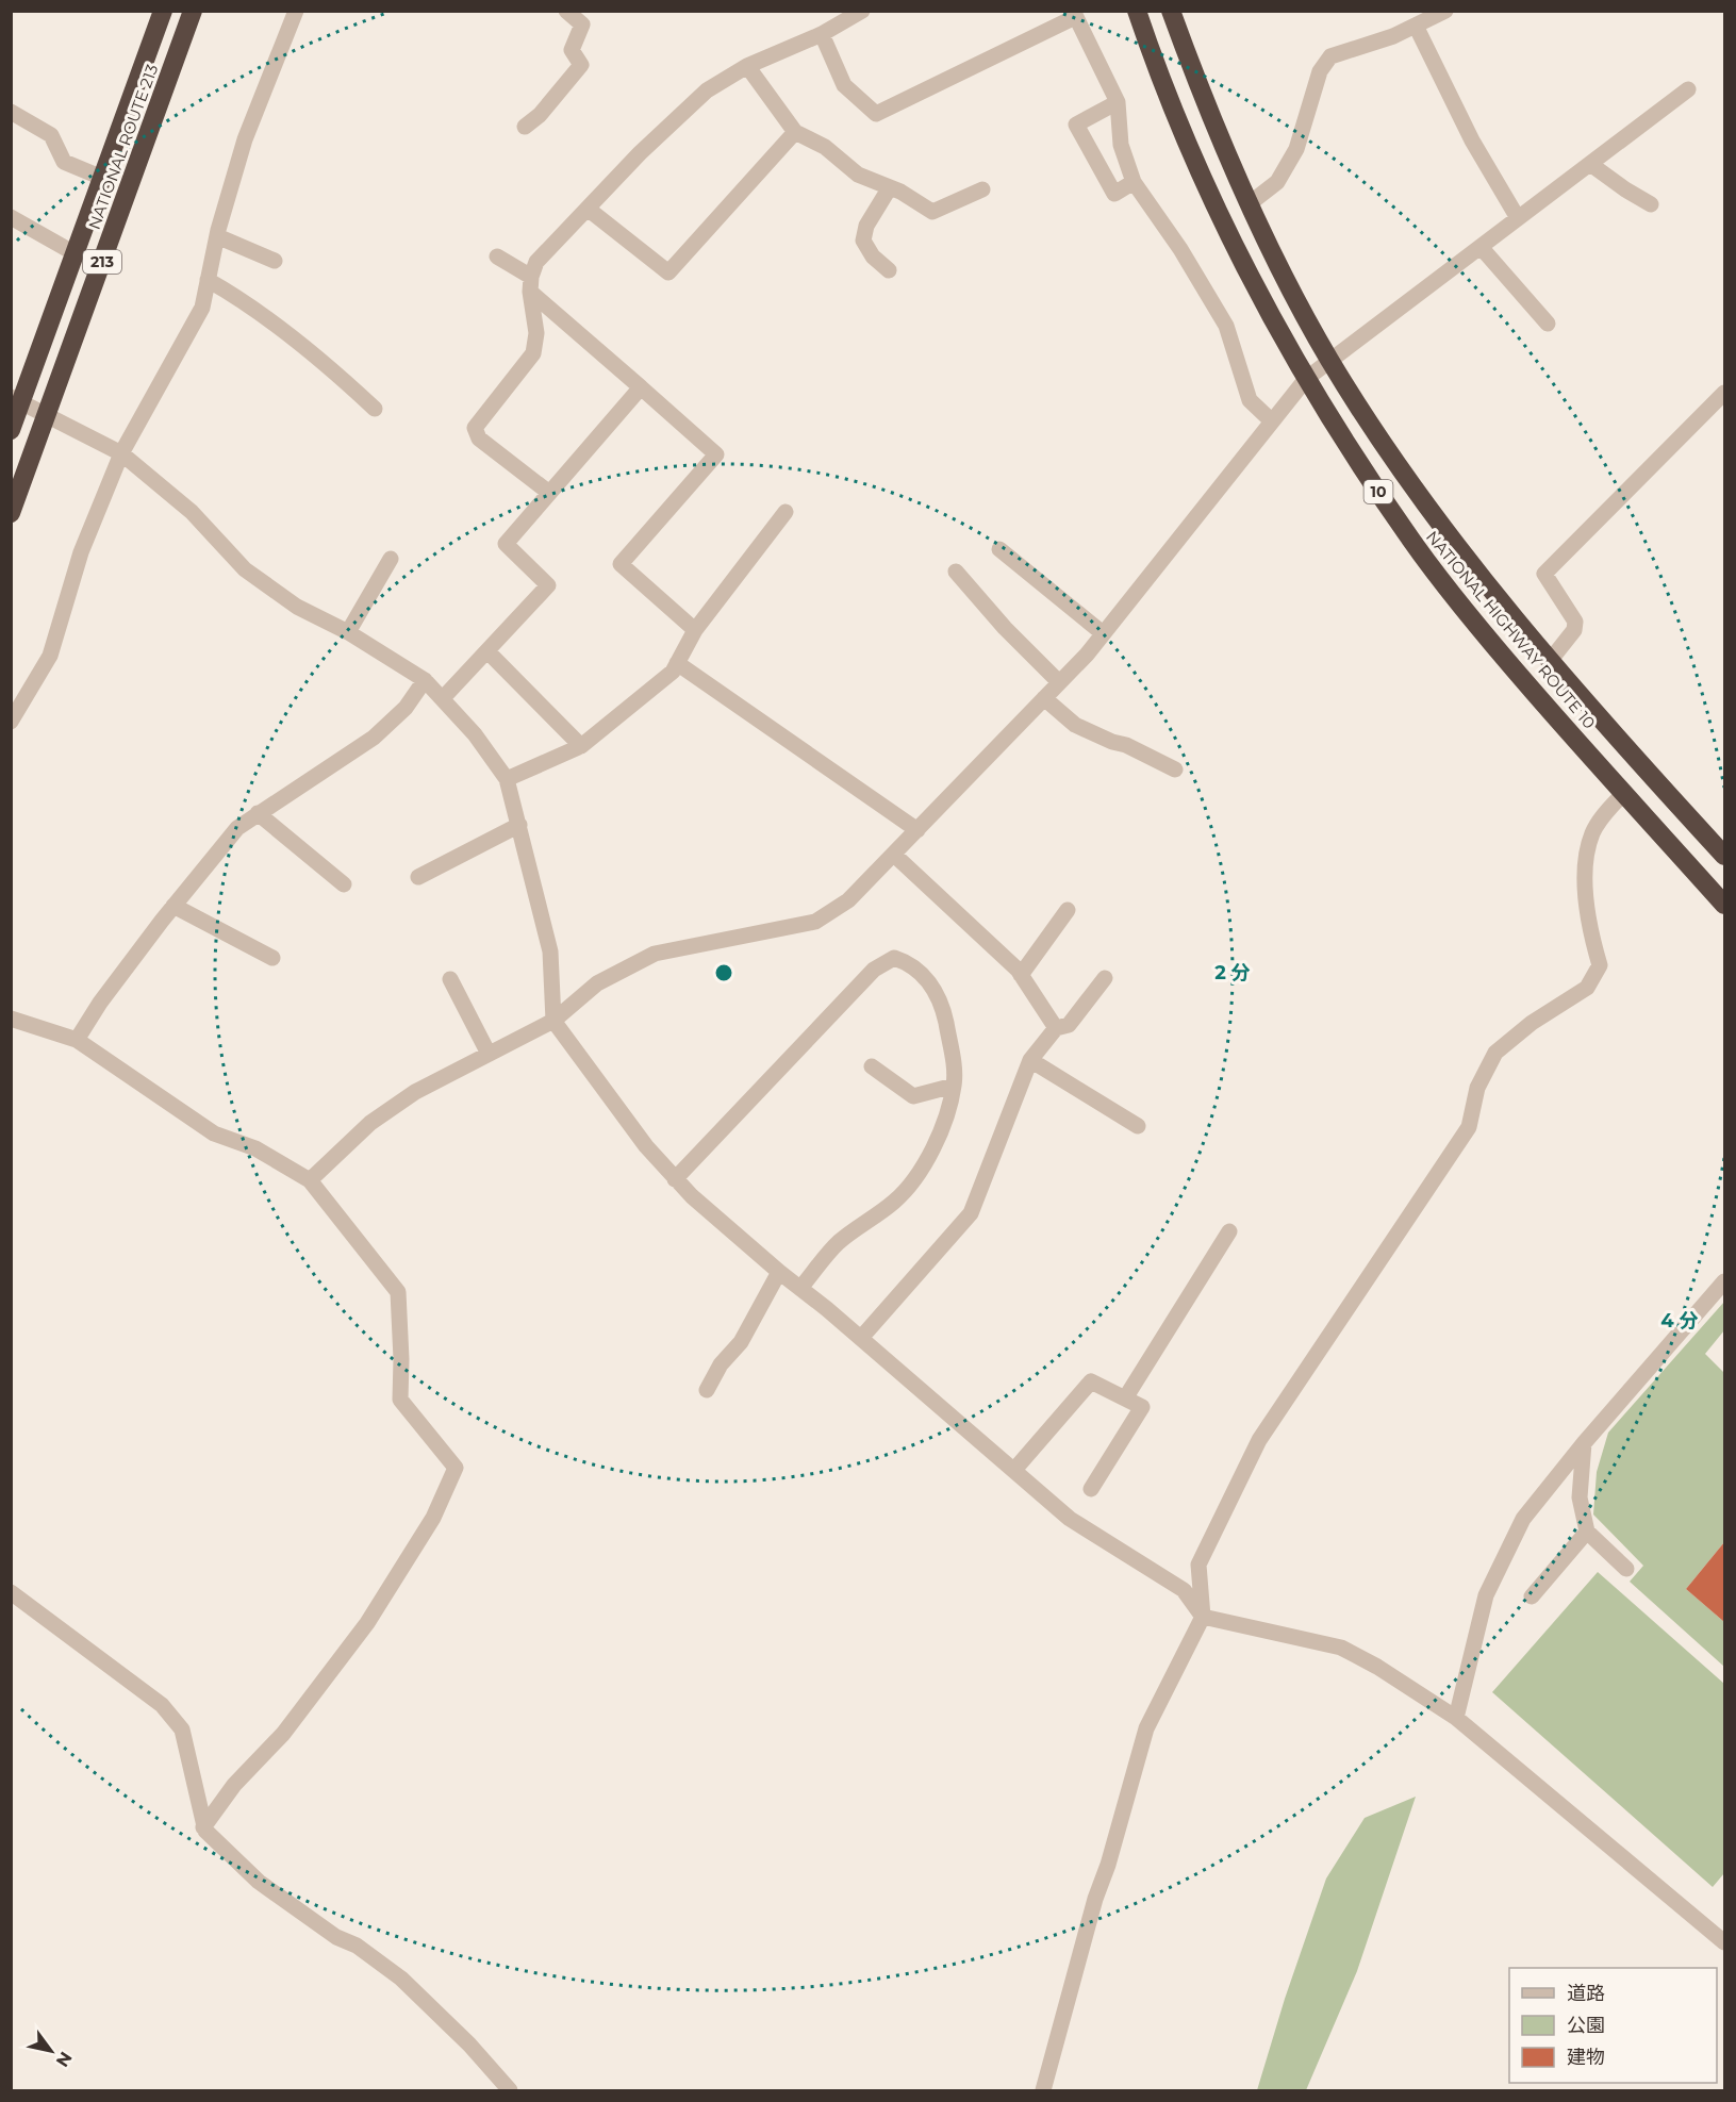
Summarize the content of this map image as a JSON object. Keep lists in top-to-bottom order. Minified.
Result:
{"streets":{"highway":["NATIONAL ROUTE 213","213","10","NATIONAL HIGHWAY ROUTE 10"]},"legend":["道路","公園","建物"],"north":"bottom right","rings":["2 分","4 分"]}
